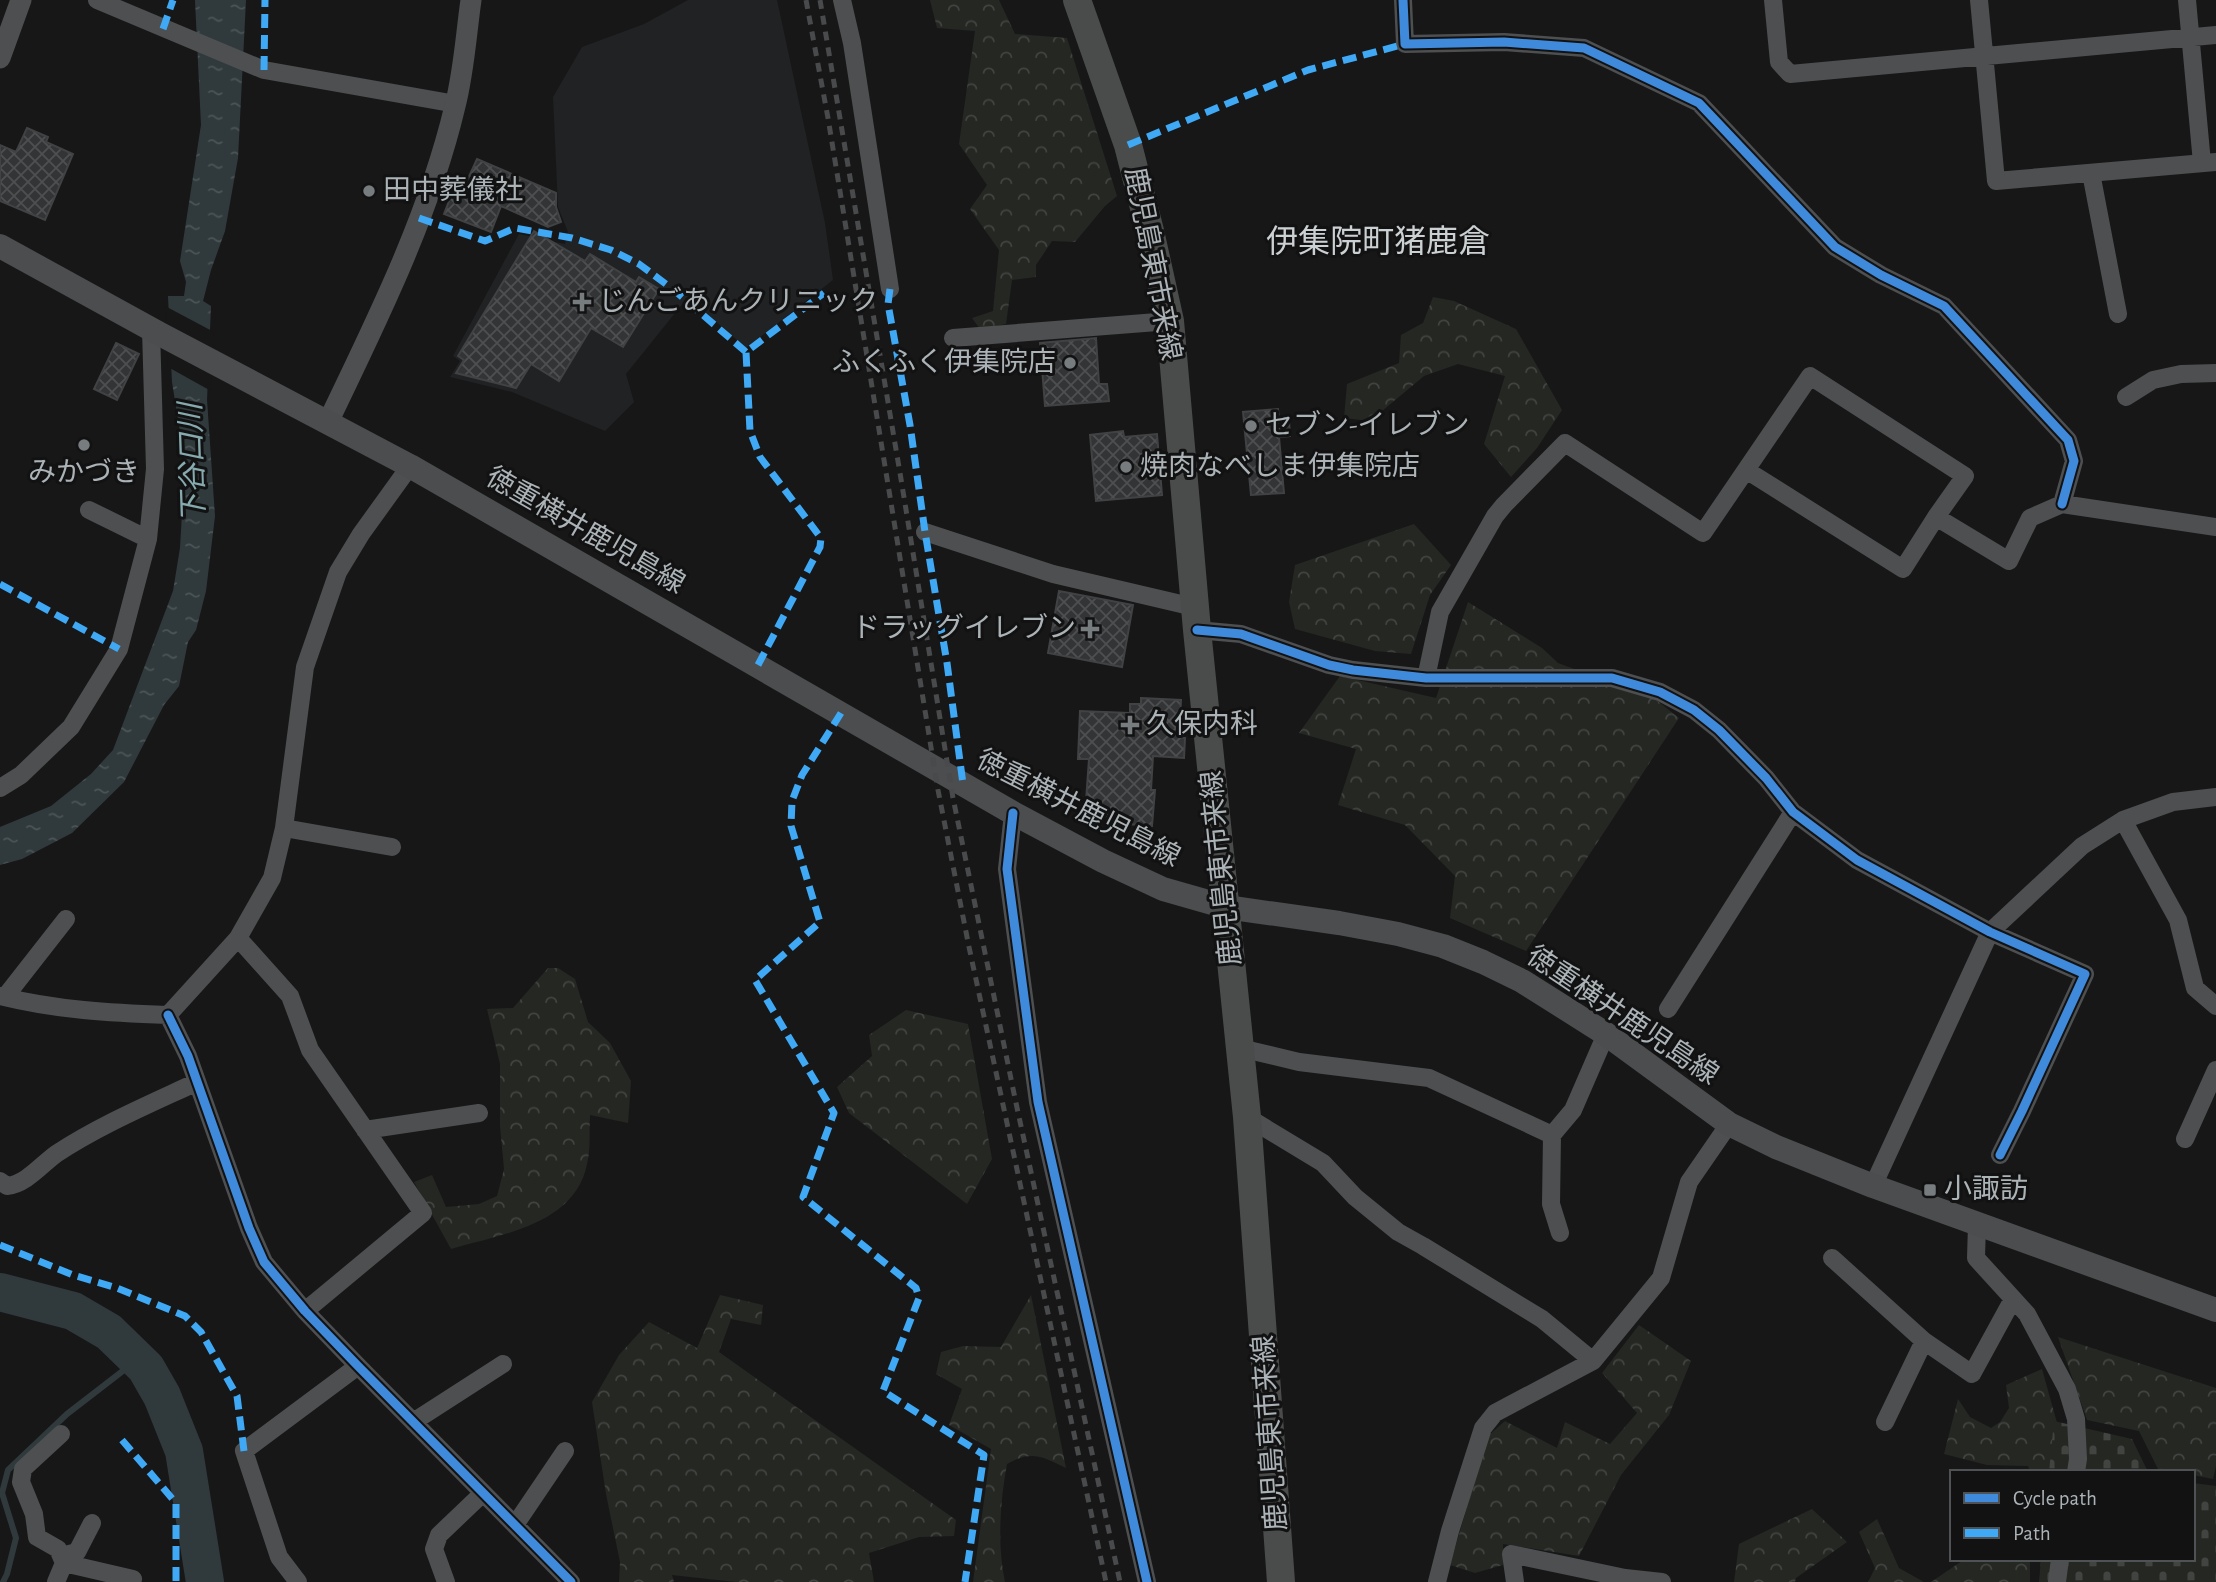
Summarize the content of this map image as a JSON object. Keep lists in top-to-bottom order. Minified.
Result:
{"streets":{"main road":["鹿児島東市来線","徳重横井鹿児島線"]},"crossings":[["鹿児島東市来線","徳重横井鹿児島線"]],"districts":["伊集院町猪鹿倉"],"water":["下谷口川"],"places":{"other":["田中葬儀社","ふくふく伊集院店","セブン-イレブン","みかづき","焼肉なべしま伊集院店"],"health":["じんごあんクリニック","ドラッグイレブン","久保内科"],"transit":["小諏訪"]},"legend":["Cycle path","Path"]}
